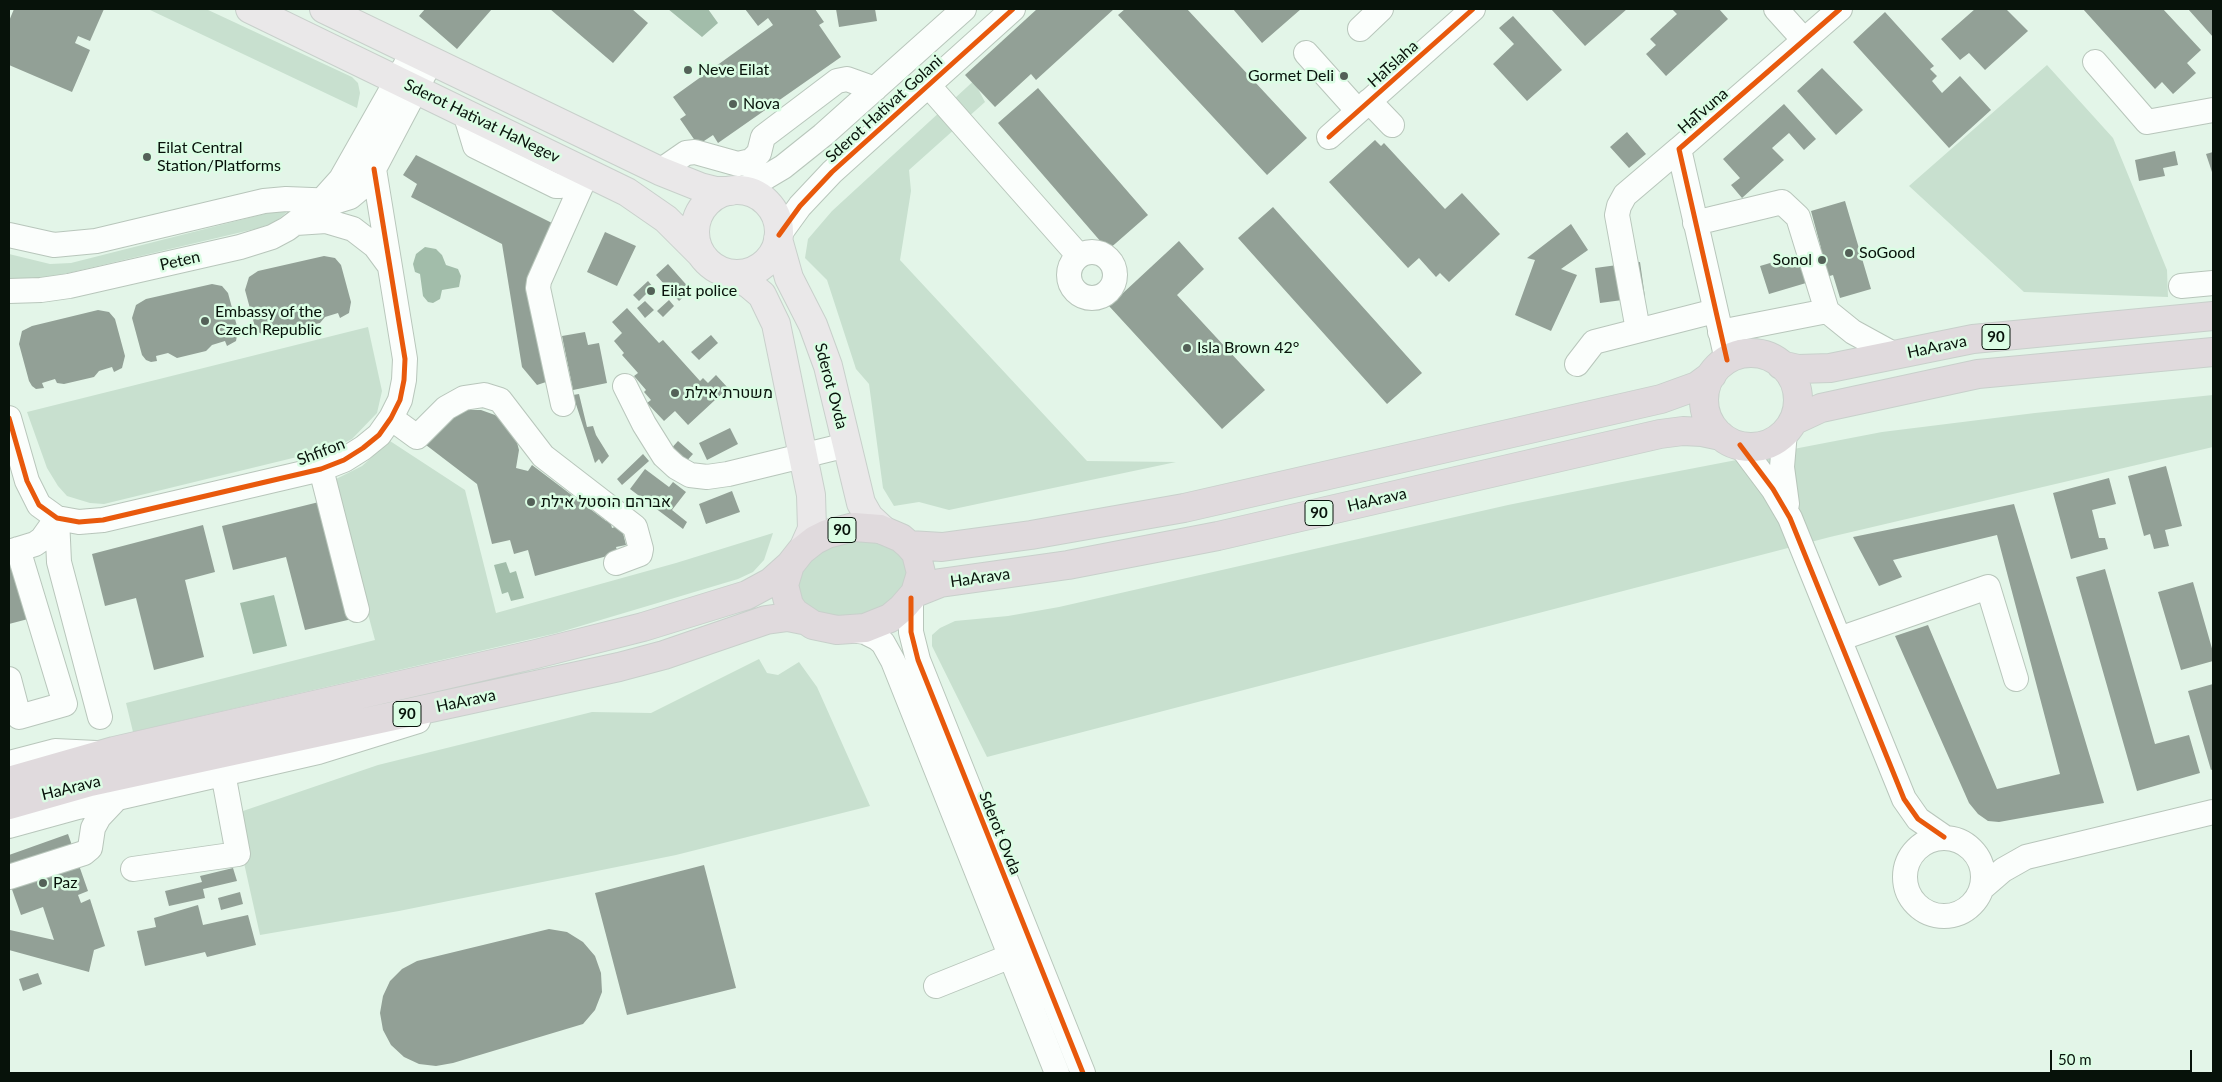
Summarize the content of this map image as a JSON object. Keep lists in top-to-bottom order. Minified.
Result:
{"streets":{"highway":["90","HaArava"],"main road":["Sderot Hativat HaNegev","Sderot Ovda"],"street":["HaTslaha","Sderot Hativat Golani","HaTvuna","Peten","Shfifon"]},"crossings":[["Sderot Hativat Golani","Sderot Hativat HaNegev"],["Sderot Hativat Golani","Sderot Ovda"],["HaTvuna","90"],["HaTvuna","HaArava"],["Sderot Hativat HaNegev","Peten"],["Sderot Hativat HaNegev","Sderot Ovda"],["Peten","Shfifon"],["90","HaArava"],["90","Sderot Ovda"],["HaArava","Sderot Ovda"]],"places":["Neve Eilat","Gormet Deli","Nova","Eilat Central Station/Platforms","SoGood","Sonol","Eilat police","Embassy of the Czech Republic","Isla Brown 42°","משטרת אילת","אברהם הוסטל אילת","Paz"],"scale_bar":"50 m"}
